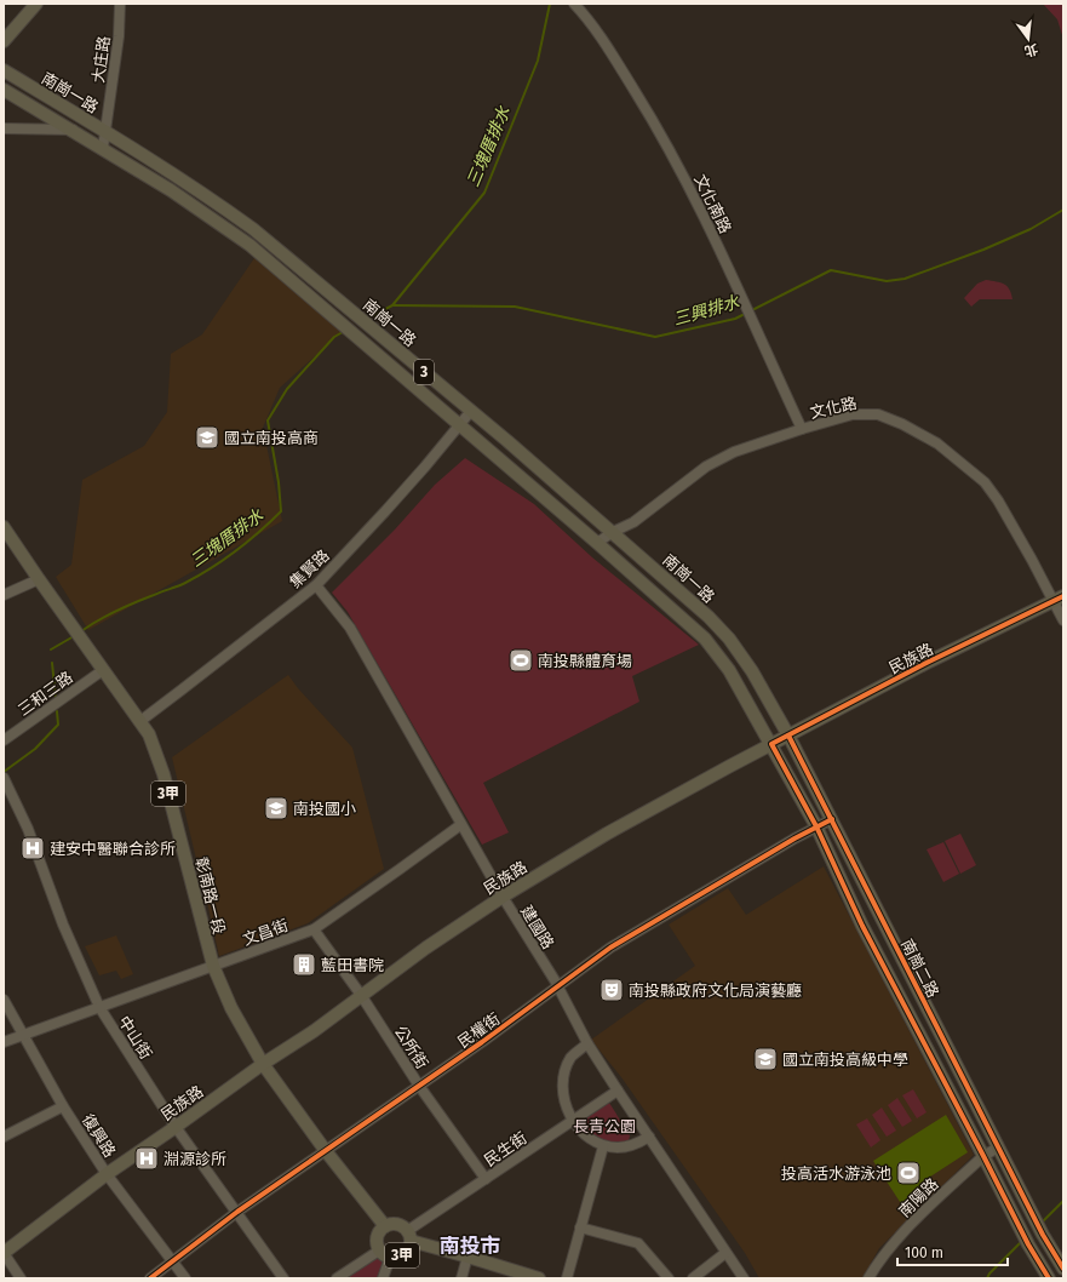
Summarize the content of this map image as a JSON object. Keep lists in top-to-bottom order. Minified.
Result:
{"streets":{"main road":["南崗一路","3","民族路","3甲","彰南路一段","南崗二路"],"street":["大庄路","文化南路","文化路","集賢路","三和三路","建國路","文昌街","民權街","中山街","公所街","復興路","民生街","南陽路"]},"crossings":[["大庄路","南崗一路"],["南崗一路","文化路"],["南崗一路","集賢路"],["南崗一路","民族路"],["南崗一路","南崗二路"],["文化南路","文化路"],["文化路","民族路"],["集賢路","彰南路一段"],["集賢路","建國路"],["民族路","彰南路一段"],["民族路","建國路"],["民族路","南崗二路"],["民族路","中山街"],["民族路","公所街"],["民族路","復興路"],["三和三路","彰南路一段"],["3甲","彰南路一段"],["3甲","民權街"],["3甲","民生街"],["彰南路一段","文昌街"],["彰南路一段","民權街"],["建國路","文昌街"],["建國路","民權街"],["建國路","民生街"],["文昌街","中山街"],["文昌街","公所街"],["文昌街","復興路"],["南崗二路","民權街"],["南崗二路","南陽路"],["民權街","中山街"],["民權街","公所街"],["民權街","復興路"],["公所街","民生街"]],"districts":["南投市"],"water":["三塊厝排水","三興排水"],"parks":["長青公園"],"places":{"school or university":["國立南投高商","南投國小","國立南投高級中學"],"sports":["南投縣體育場","投高活水游泳池"],"hospital":["建安中醫聯合診所","淵源診所"],"building":["藍田書院"],"theatre":["南投縣政府文化局演藝廳"]},"scale_bar":"100 m","north":"bottom"}
